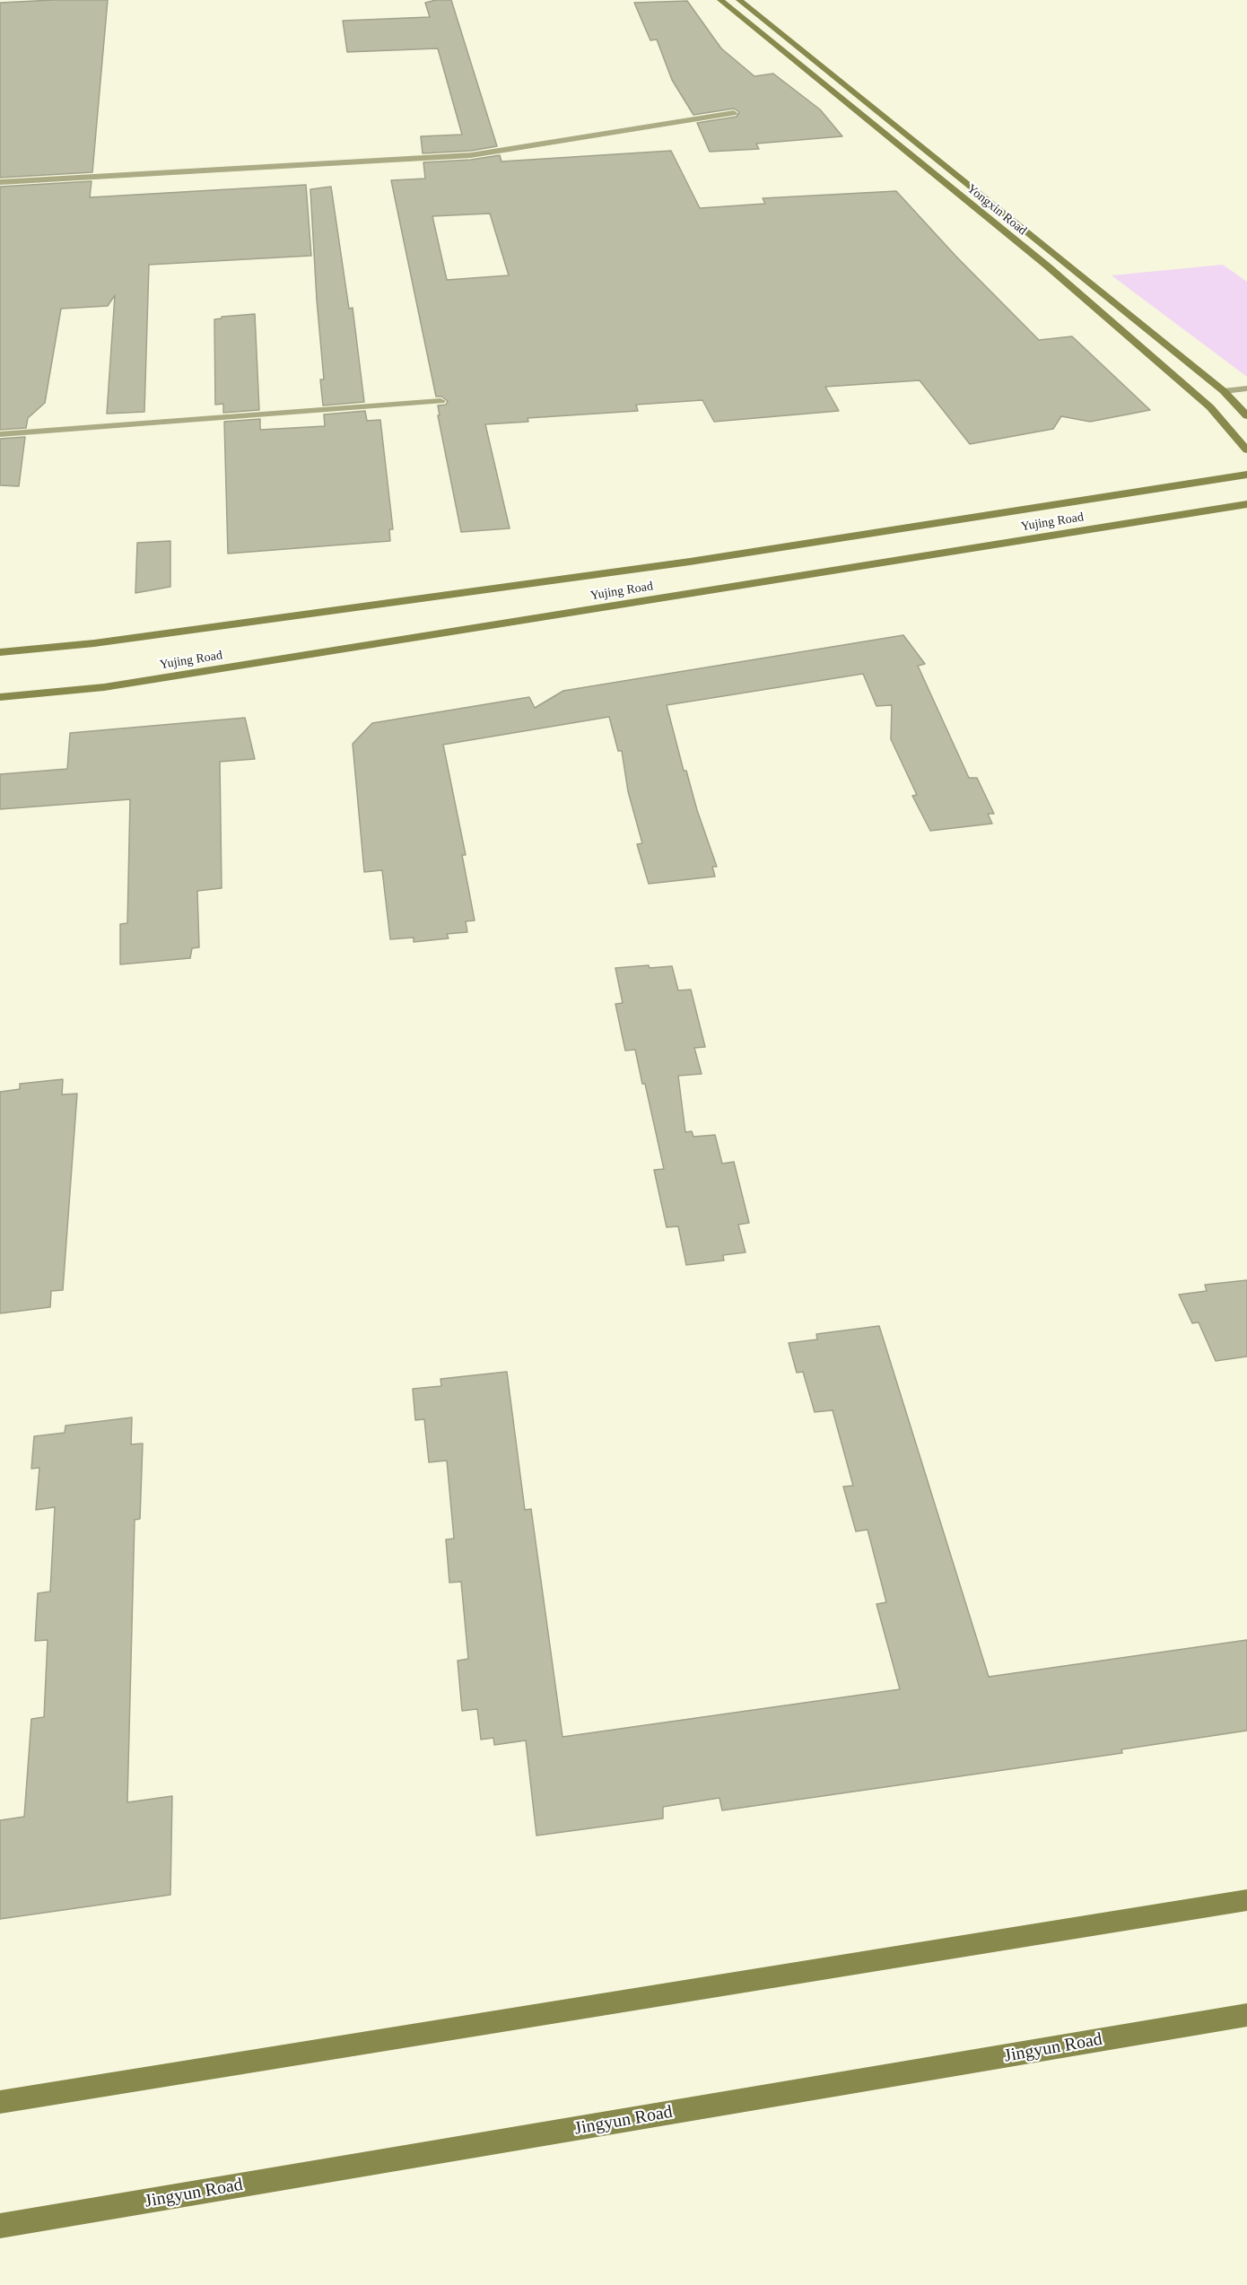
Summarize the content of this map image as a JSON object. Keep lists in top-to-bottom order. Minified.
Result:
{"streets":{"street":["Yongxin Road","Yujing Road","Jingyun Road"]}}
